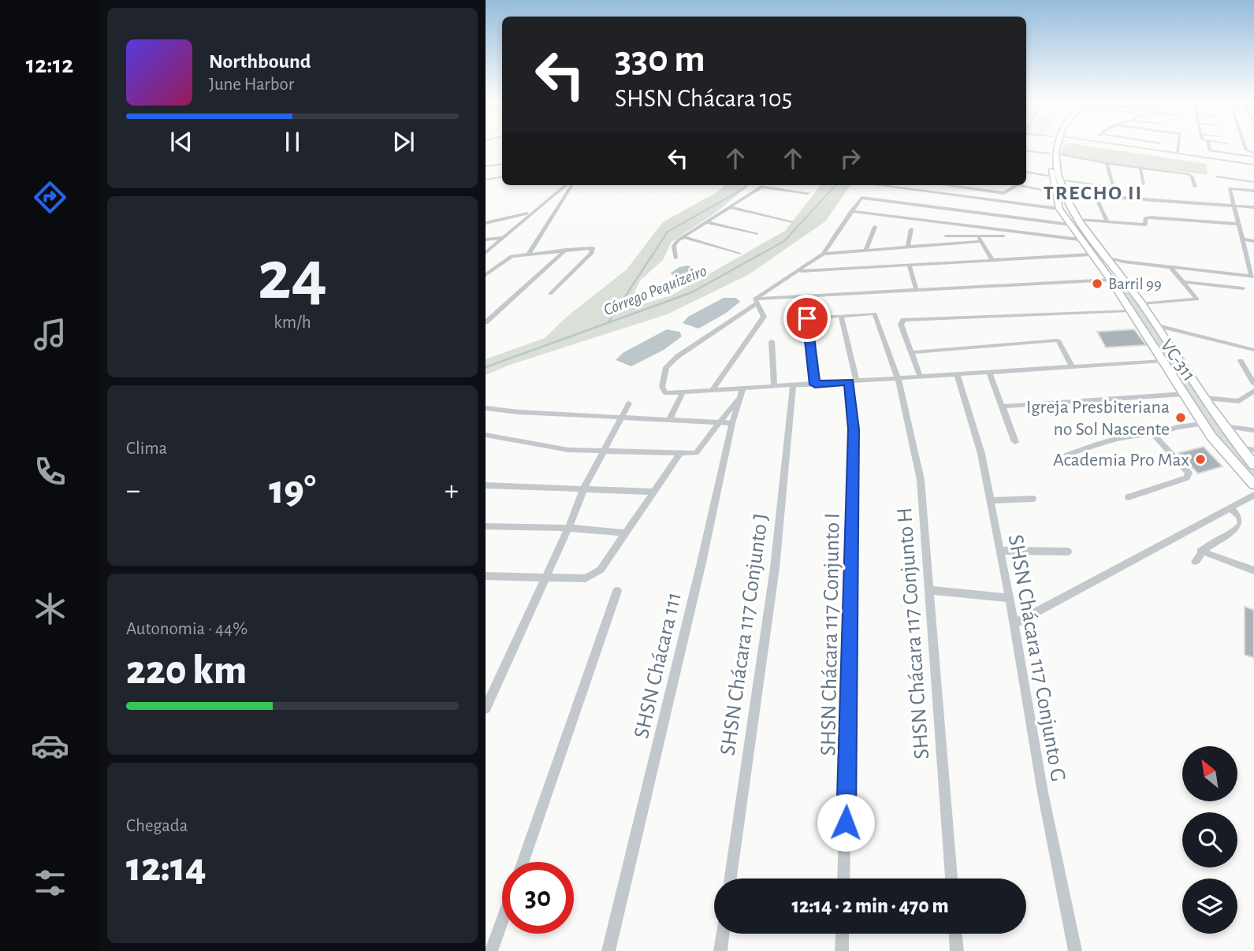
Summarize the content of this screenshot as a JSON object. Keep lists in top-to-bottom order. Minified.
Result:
{"streets":{"main road":["VC-311"],"street":["SHSN Chácara 117 Conjunto H","SHSN Chácara 117 Conjunto J","SHSN Chácara 117 Conjunto I","SHSN Chácara 117 Conjunto G","SHSN Chácara 111"]},"crossings":[["SHSN Chácara 117 Conjunto H","SHSN Chácara 117 Conjunto I"]],"districts":["TRECHO II"],"water":["Córrego Pequizeiro"],"places":["Barril 99","Igreja Presbiteriana no Sol Nascente","Academia Pro Max"],"north":"top left","page":{"tabs":"12:12","turn":["330 m","SHSN Chácara 105"],"song":["Northbound","June Harbor"],"tile":[["24","km/h"],"Clima",["Autonomia · 44%","220 km"],["Chegada","12:14"]],"heat":["−","19°","+"],"limit":"30","trip":"12:14 · 2 min · 470 m"}}
